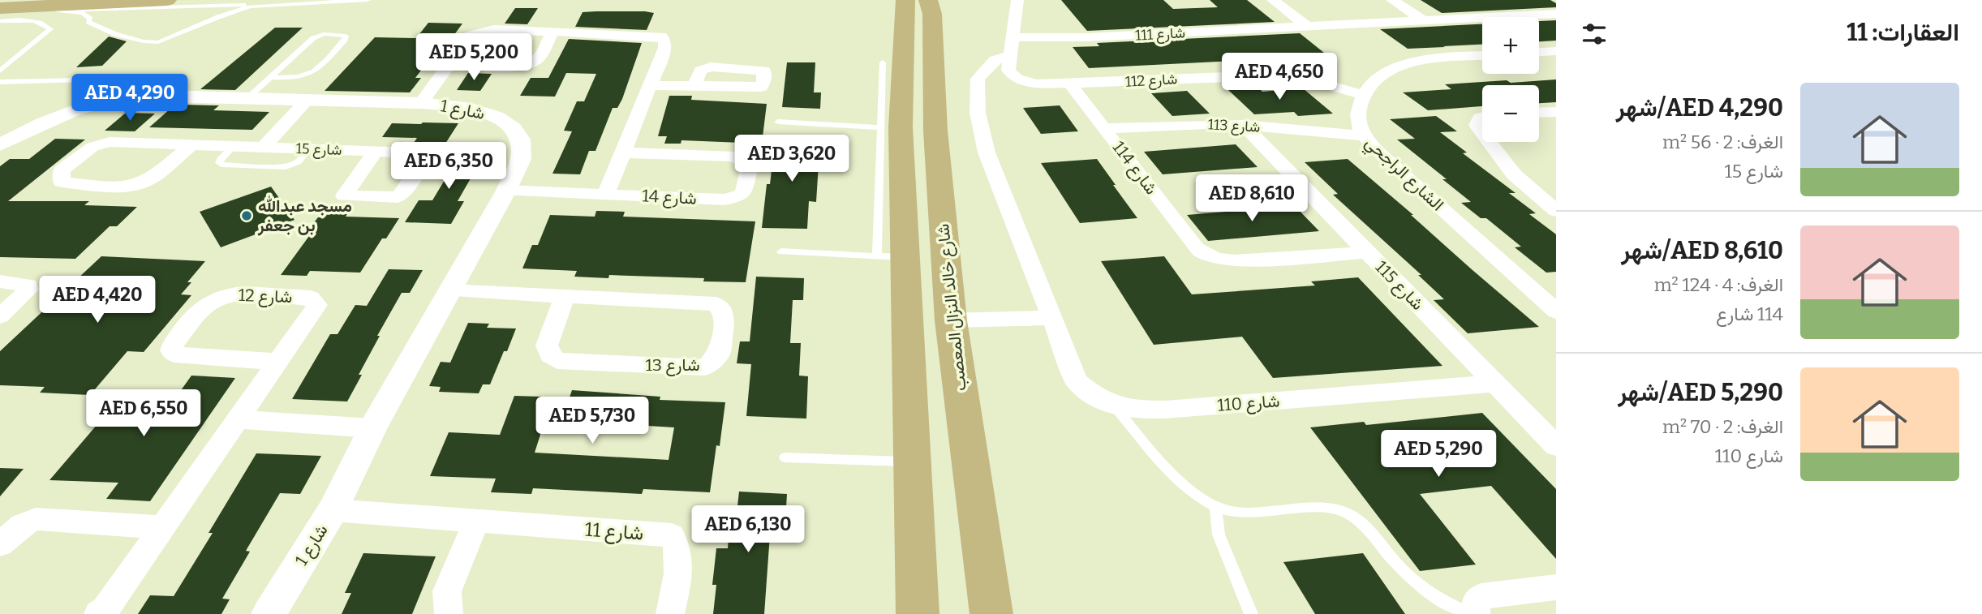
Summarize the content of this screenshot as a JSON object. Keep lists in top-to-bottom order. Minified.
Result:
{"streets":{"main road":["شارع خالد النزال المعصب"],"street":["شارع 111","شارع 112","شارع 1","شارع 113","شارع 15","114 شارع","الشارع الراجحي","شارع 14","شارع 115","شارع 12","شارع 13","شارع 110","شارع 11"]},"crossings":[["شارع 112","114 شارع"],["شارع 112","الشارع الراجحي"],["شارع 112","شارع 110"],["شارع 1","شارع 15"],["شارع 1","شارع 14"],["شارع 1","شارع 13"],["شارع 1","شارع 11"],["شارع 113","114 شارع"],["شارع 113","الشارع الراجحي"],["شارع 113","شارع 115"],["114 شارع","شارع 115"],["شارع 115","شارع 110"]],"places":["مسجد عبدالله بن جعفر"],"page":{"heading":"العقارات: 11","map_buttons":["+","−"],"price":["AED 5,200","AED 4,650","AED 4,290","AED 3,620","AED 6,350","AED 8,610","AED 4,420","AED 6,550","AED 5,730","AED 5,290","AED 6,130"],"list":[{"name":"AED 4,290/شهر","note":"الغرف: 2 · 56 m² · شارع 15"},{"name":"AED 8,610/شهر","note":"الغرف: 4 · 124 m² · 114 شارع"},{"name":"AED 5,290/شهر","note":"الغرف: 2 · 70 m² · شارع 110"}]}}
